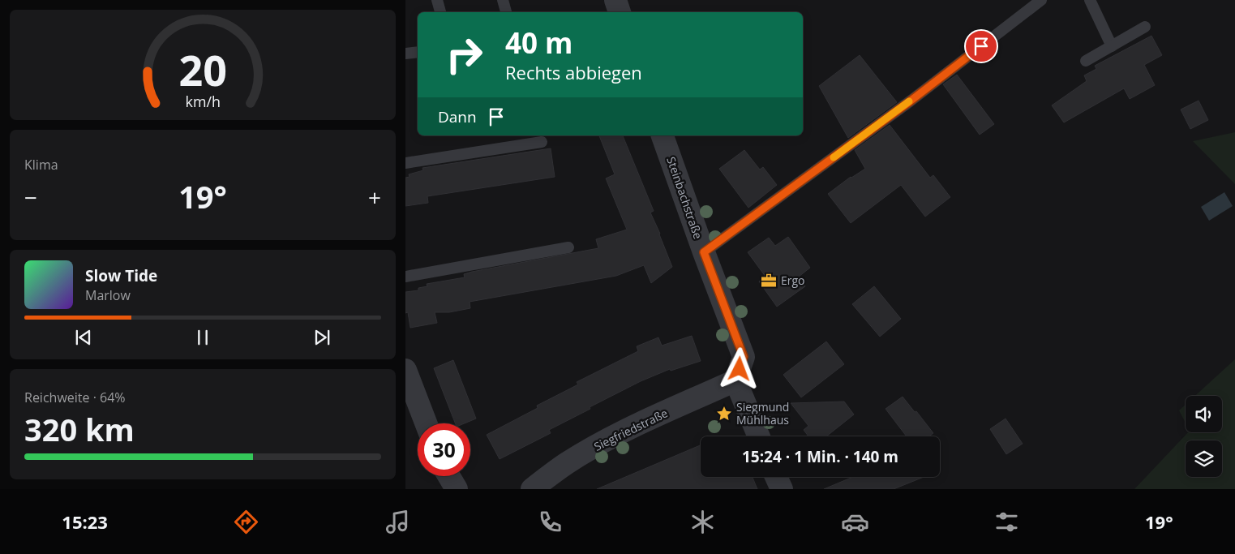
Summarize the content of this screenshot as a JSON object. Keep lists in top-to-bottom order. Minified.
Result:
{"streets":{"street":["Steinbachstraße","Siegfriedstraße"]},"crossings":[["Steinbachstraße","Siegfriedstraße"]],"places":{"office":["Ergo"],"place":["Siegmund Mühlhaus"]},"page":{"turn":["40 m","Rechts abbiegen"],"then":"Dann","tile":["Klima",["Reichweite · 64%","320 km"]],"heat":["−","19°","+"],"song":["Slow Tide","Marlow"],"limit":"30","trip":"15:24 · 1 Min. · 140 m","tabs":["15:23","19°"],"gauge":["20","km/h"]}}
